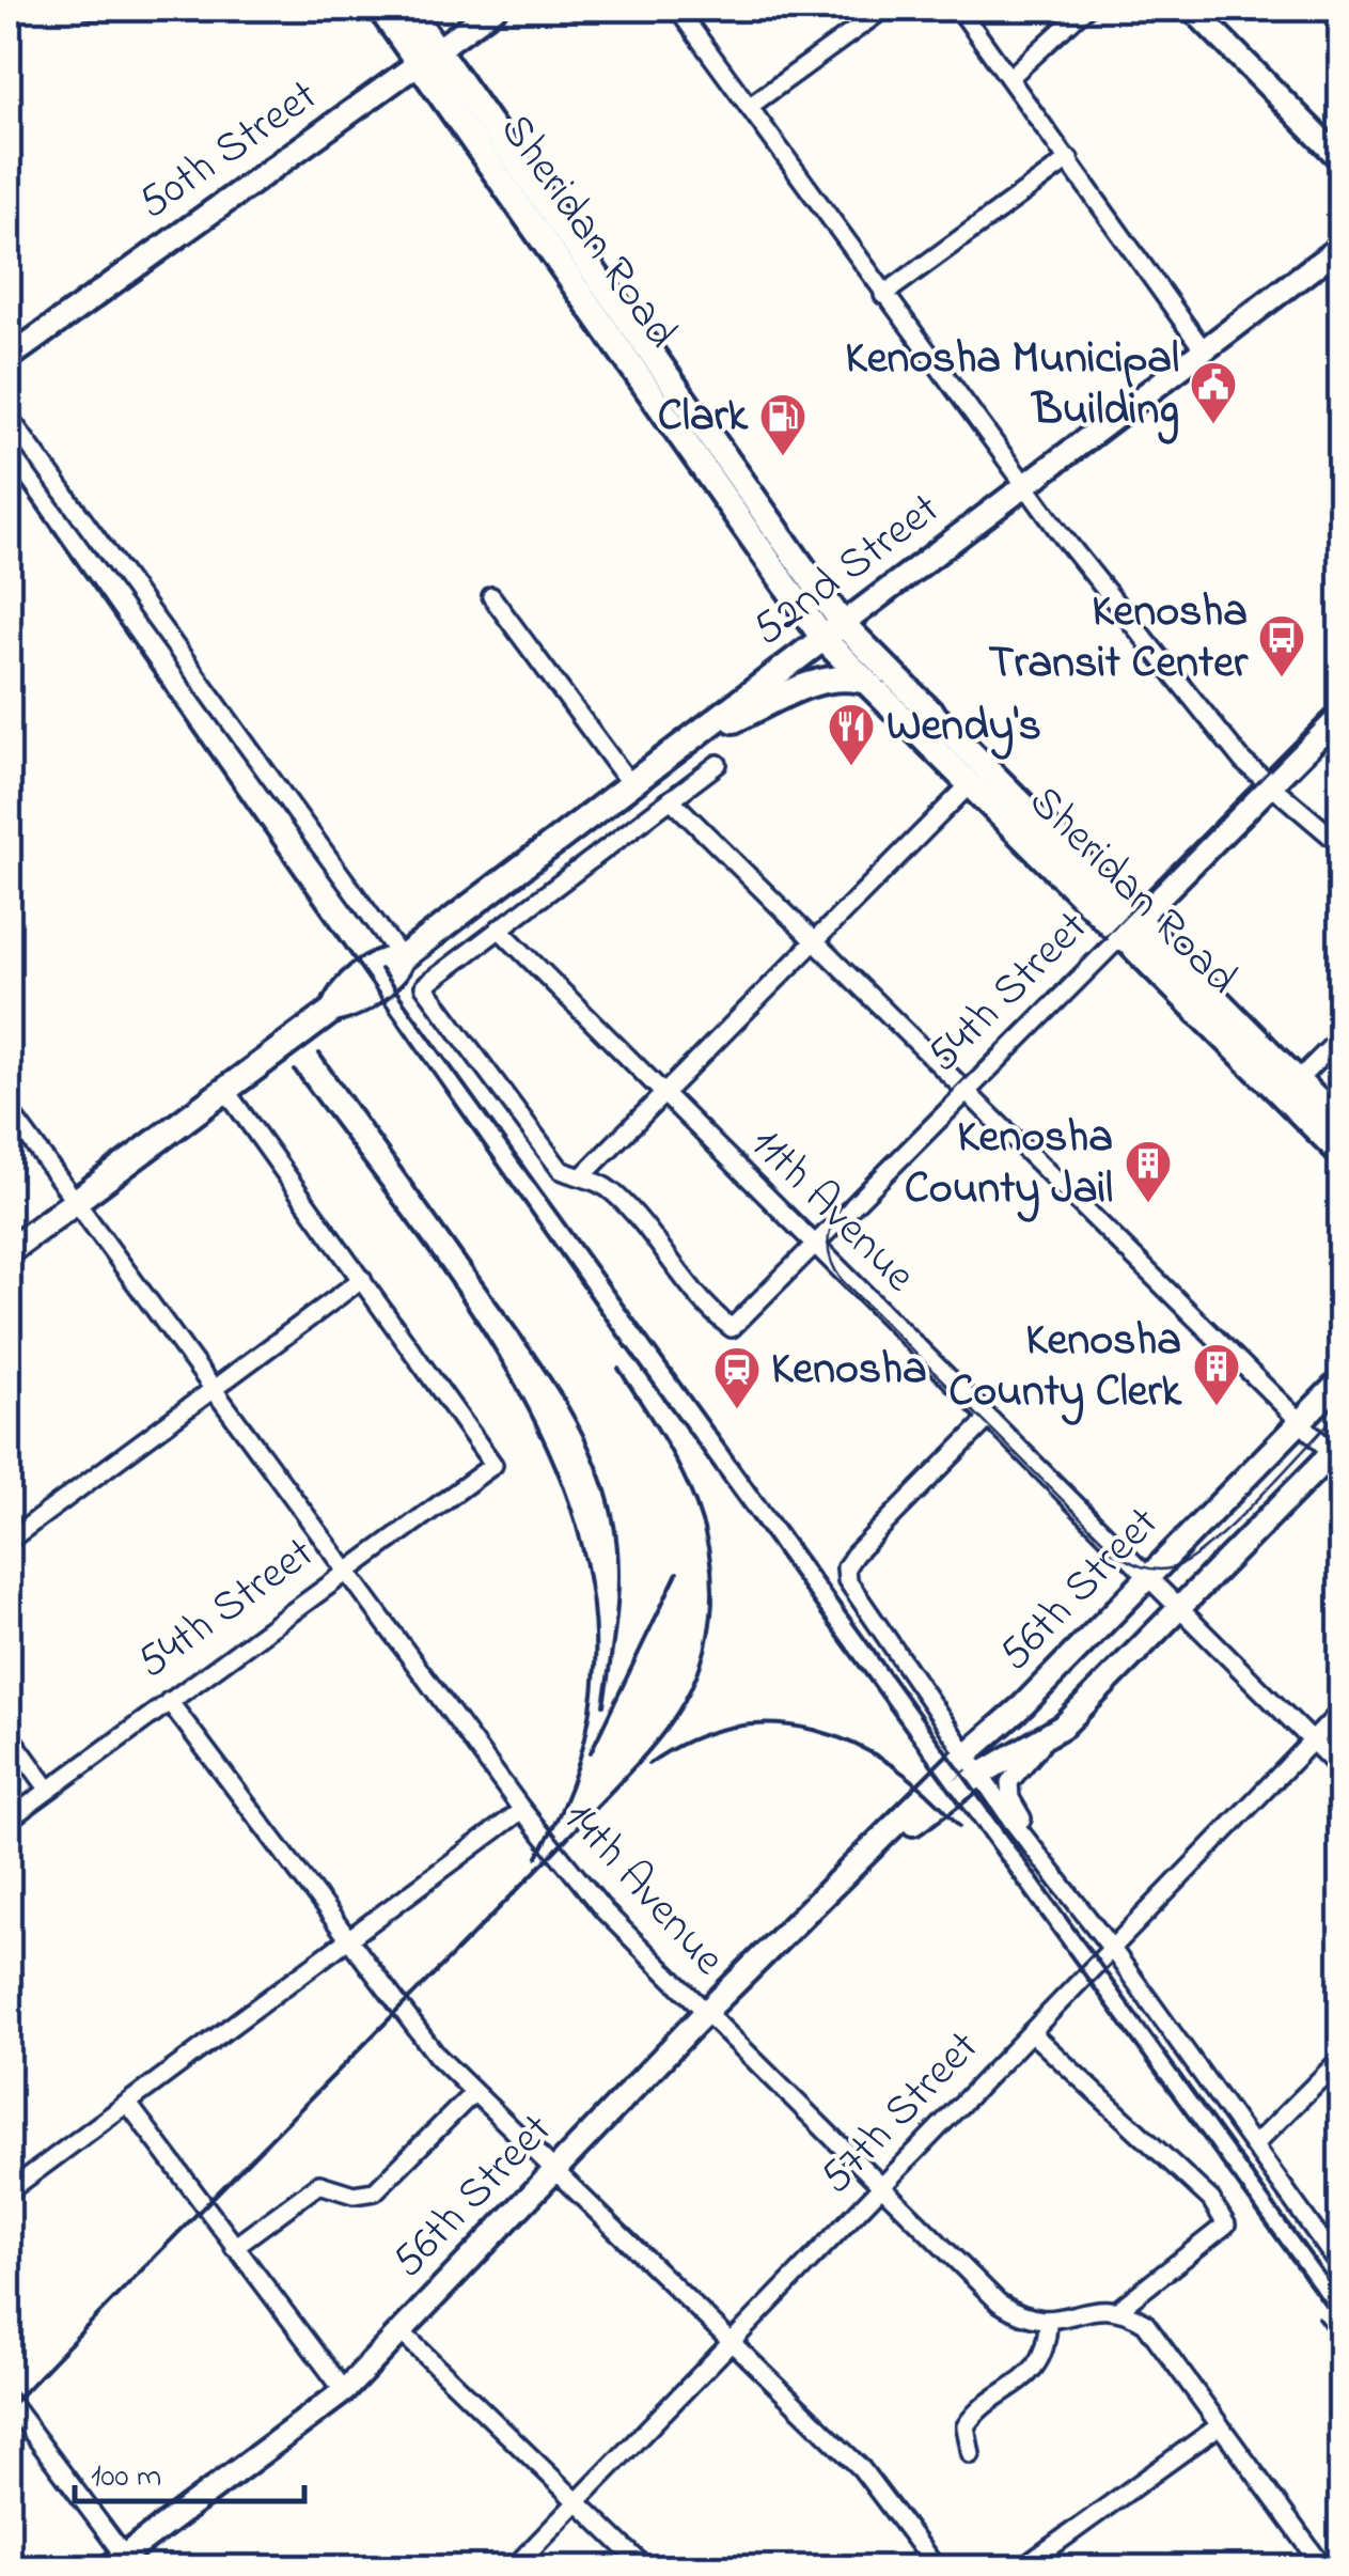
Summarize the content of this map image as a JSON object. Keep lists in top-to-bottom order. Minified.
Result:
{"streets":{"main road":["Sheridan Road","52nd Street"],"street":["50th Street","54th Street","11th Avenue","56th Street","14th Avenue","57th Street"]},"crossings":[["50th Street","Sheridan Road"],["Sheridan Road","52nd Street"],["Sheridan Road","54th Street"],["52nd Street","14th Avenue"],["54th Street","11th Avenue"],["54th Street","14th Avenue"],["11th Avenue","56th Street"],["11th Avenue","57th Street"],["56th Street","14th Avenue"],["14th Avenue","57th Street"]],"places":{"public building":["Kenosha Municipal Building"],"fuel station":["Clark"],"bus stop":["Kenosha Transit Center"],"restaurant":["Wendy's"],"building":["Kenosha County Jail","Kenosha County Clerk"],"station":["Kenosha"]},"scale_bar":"100 m"}
